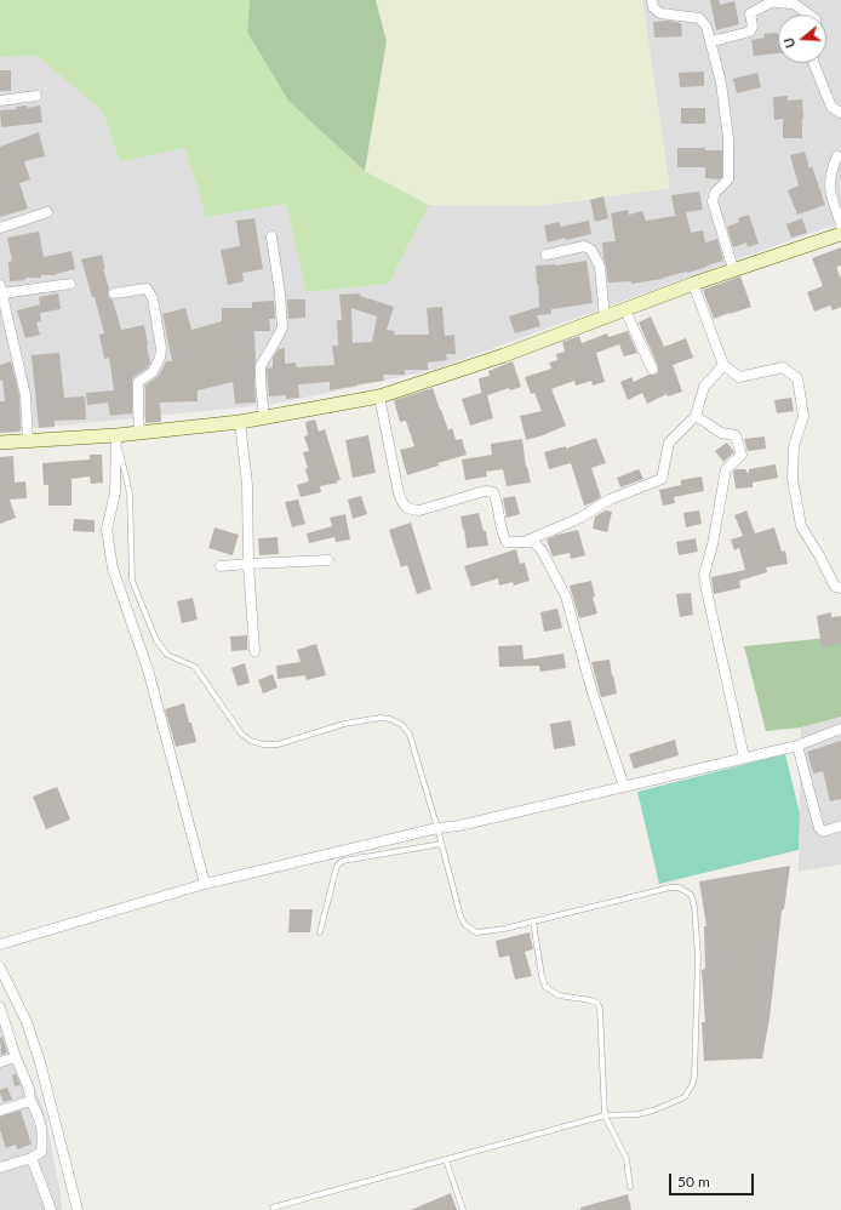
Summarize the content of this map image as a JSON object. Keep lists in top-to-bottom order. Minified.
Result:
{"scale_bar":"50 m","north":"left"}
